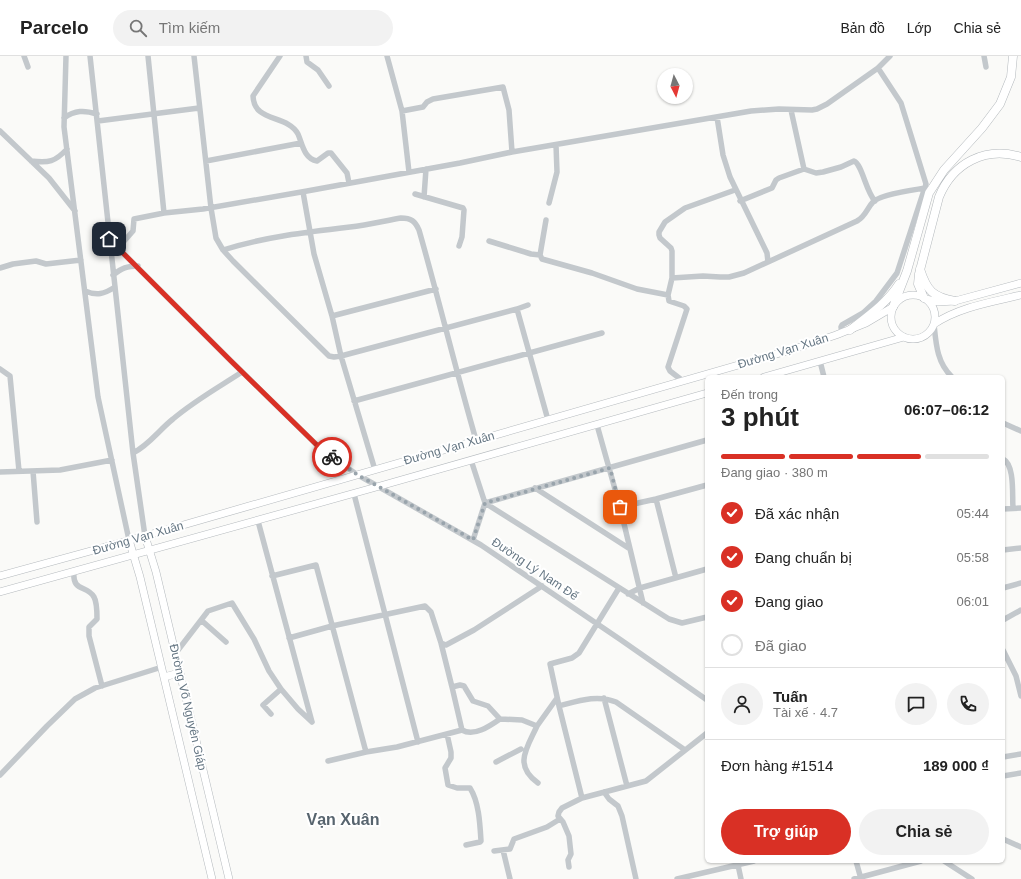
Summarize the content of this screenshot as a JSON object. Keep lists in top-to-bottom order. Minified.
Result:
{"streets":{"main road":["Đường Vạn Xuân","Đường Võ Nguyên Giáp"],"street":["Đường Lý Nam Đế"]},"crossings":[["Đường Vạn Xuân","Đường Lý Nam Đế"],["Đường Vạn Xuân","Đường Võ Nguyên Giáp"]],"districts":["Vạn Xuân"],"north":"bottom","page":{"header":"Parcelo","search":"Tìm kiếm","nav":["Bản đồ","Lớp","Chia sẻ"],"heading":["3 phút","Đến trong","06:07–06:12"],"panel":["Tuấn","Tài xế · 4.7","Đơn hàng #1514","189 000 ₫"],"bar":"Đang giao · 380 m","list":[["Đã xác nhận","05:44"],["Đang chuẩn bị","05:58"],["Đang giao","06:01"],"Đã giao"],"buttons":["Trợ giúp","Chia sẻ"]}}
